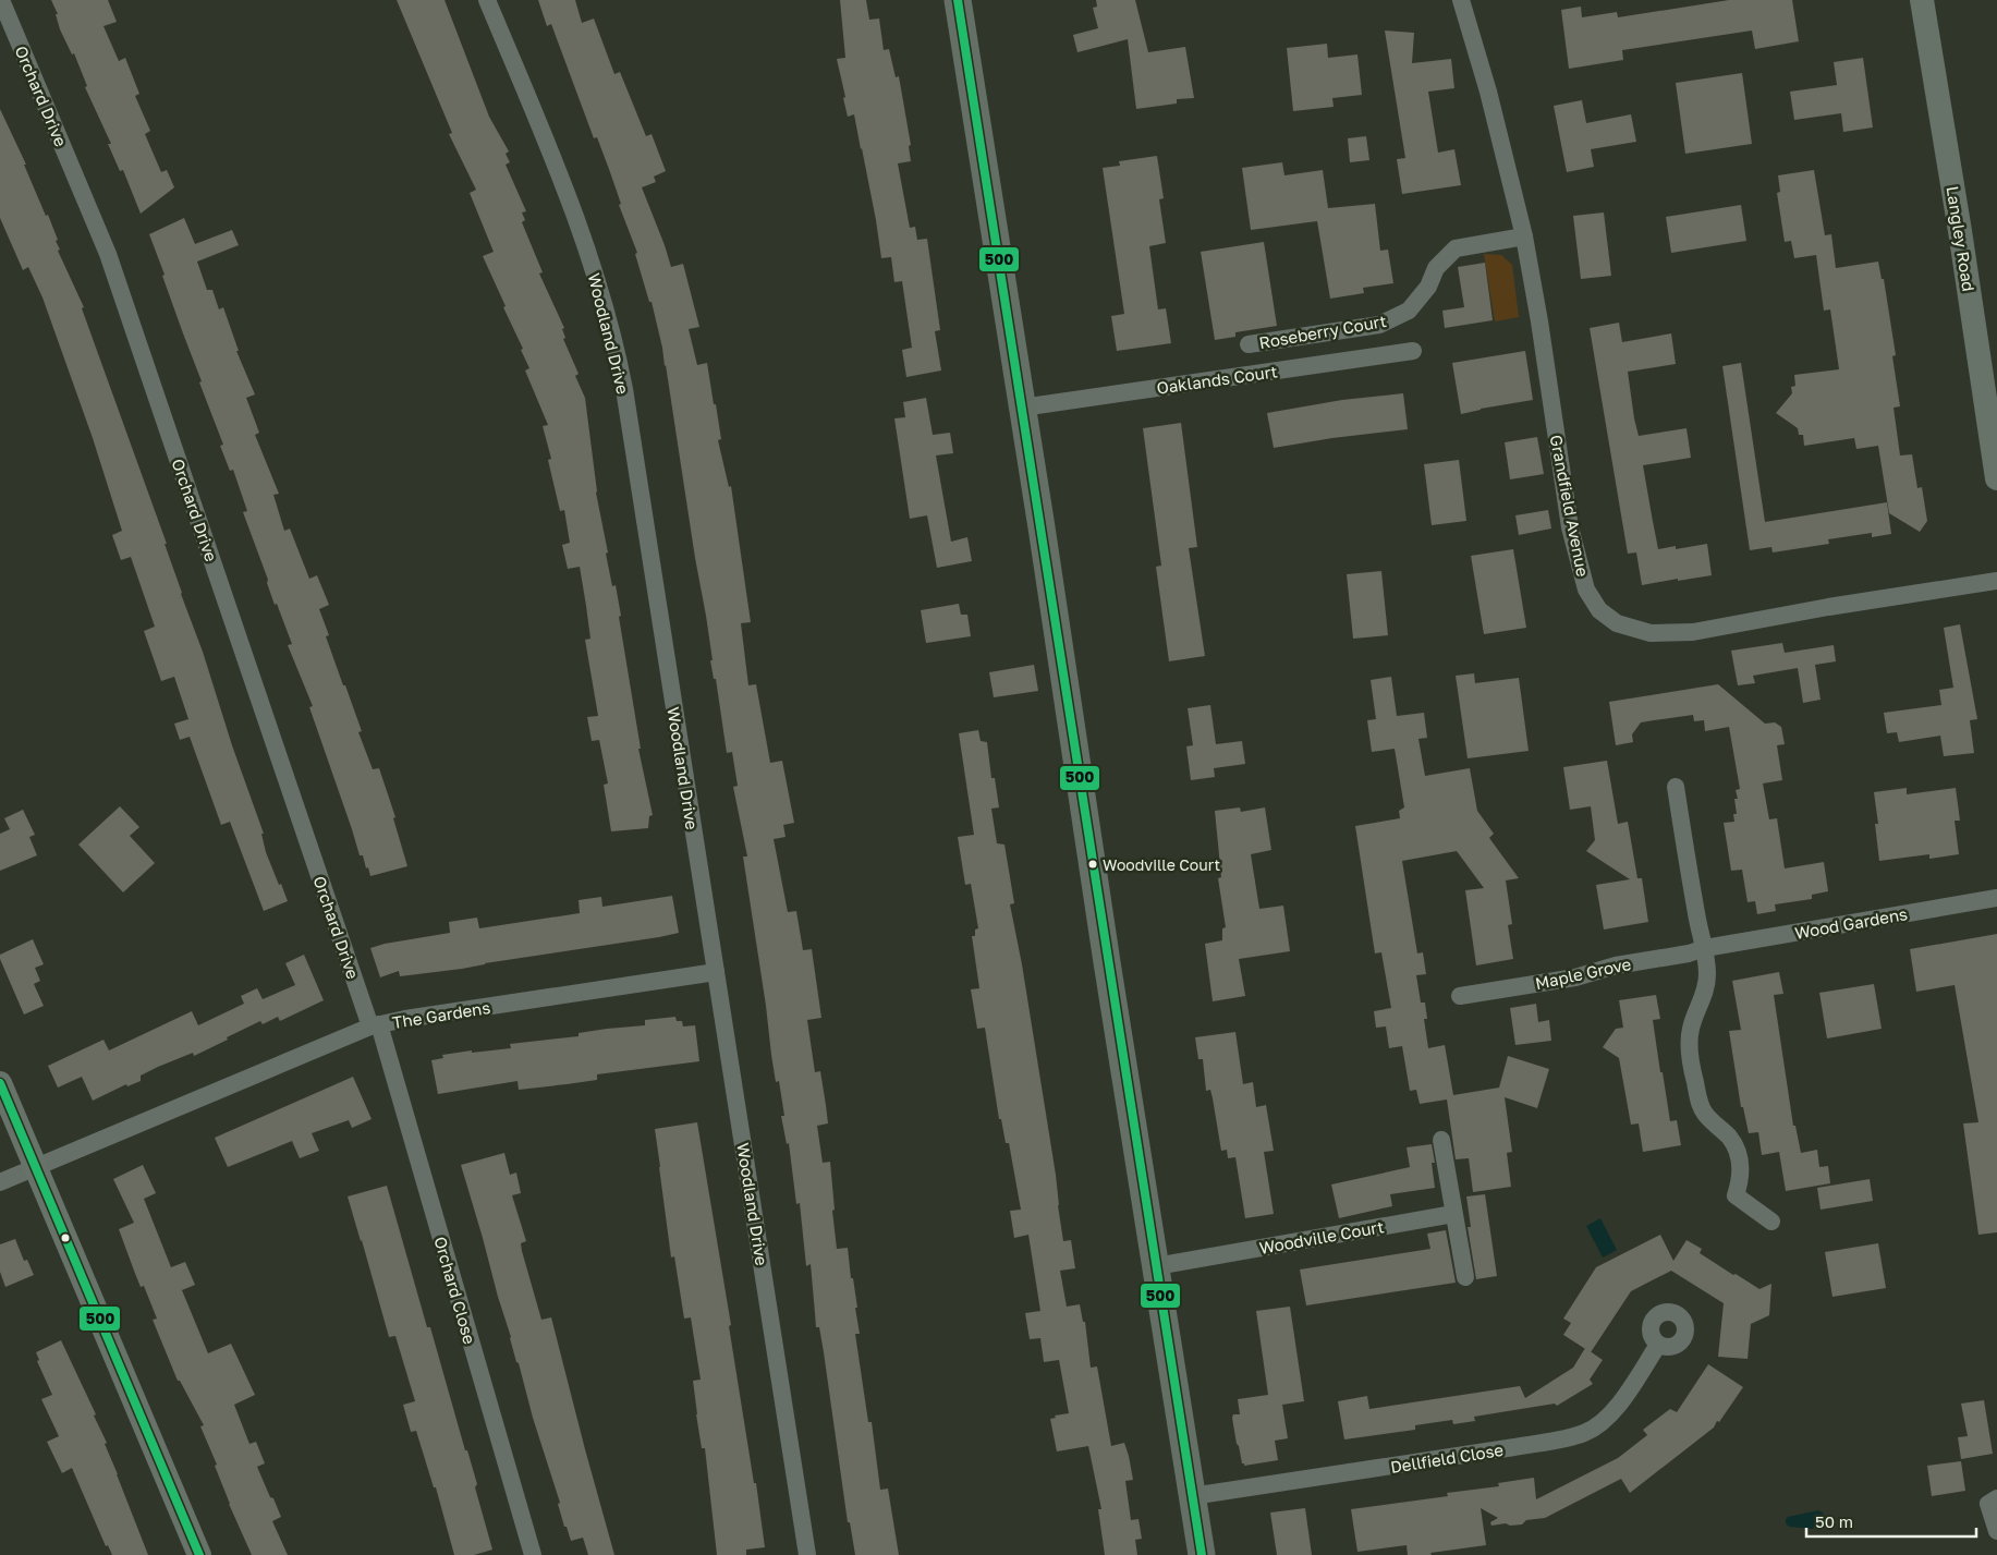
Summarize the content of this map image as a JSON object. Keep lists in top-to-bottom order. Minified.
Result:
{"streets":{"street":["Orchard Drive","Langley Road","Roseberry Court","Woodland Drive","Oaklands Court","Grandfield Avenue","Wood Gardens","Maple Grove","The Gardens","Woodville Court","Orchard Close","Dellfield Close"]},"crossings":[["Orchard Drive","The Gardens"],["Orchard Drive","Orchard Close"],["Roseberry Court","Grandfield Avenue"],["Woodland Drive","The Gardens"],["Wood Gardens","Maple Grove"],["The Gardens","Orchard Close"]],"places":["Woodville Court"],"lines":["transit line 500"],"scale_bar":"50 m"}
